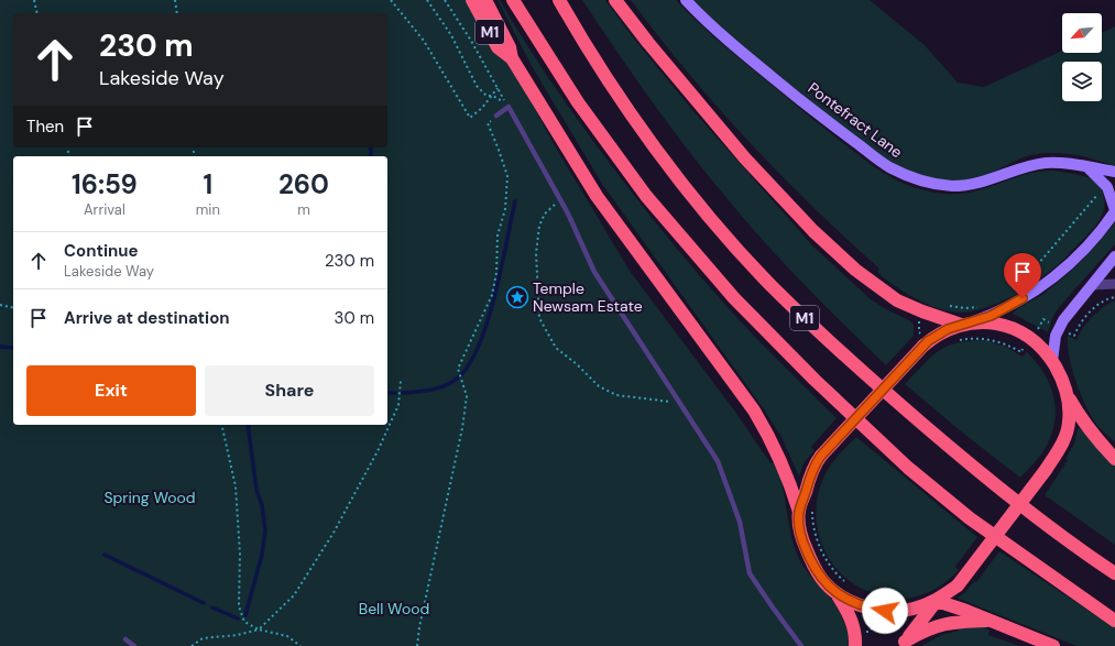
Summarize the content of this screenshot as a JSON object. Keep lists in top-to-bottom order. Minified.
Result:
{"streets":{"highway":["M1"],"street":["Pontefract Lane"]},"parks":["Spring Wood","Bell Wood"],"places":{"place":["Temple Newsam Estate"]},"north":"bottom left","page":{"turn":["230 m","Lakeside Way"],"then":"Then","eta":["16:59","Arrival","1","min","260","m"],"list":[{"name":"Continue","note":"Lakeside Way","value":"230 m"},{"name":"Arrive at destination","value":"30 m"}],"buttons":["Exit","Share"]}}
